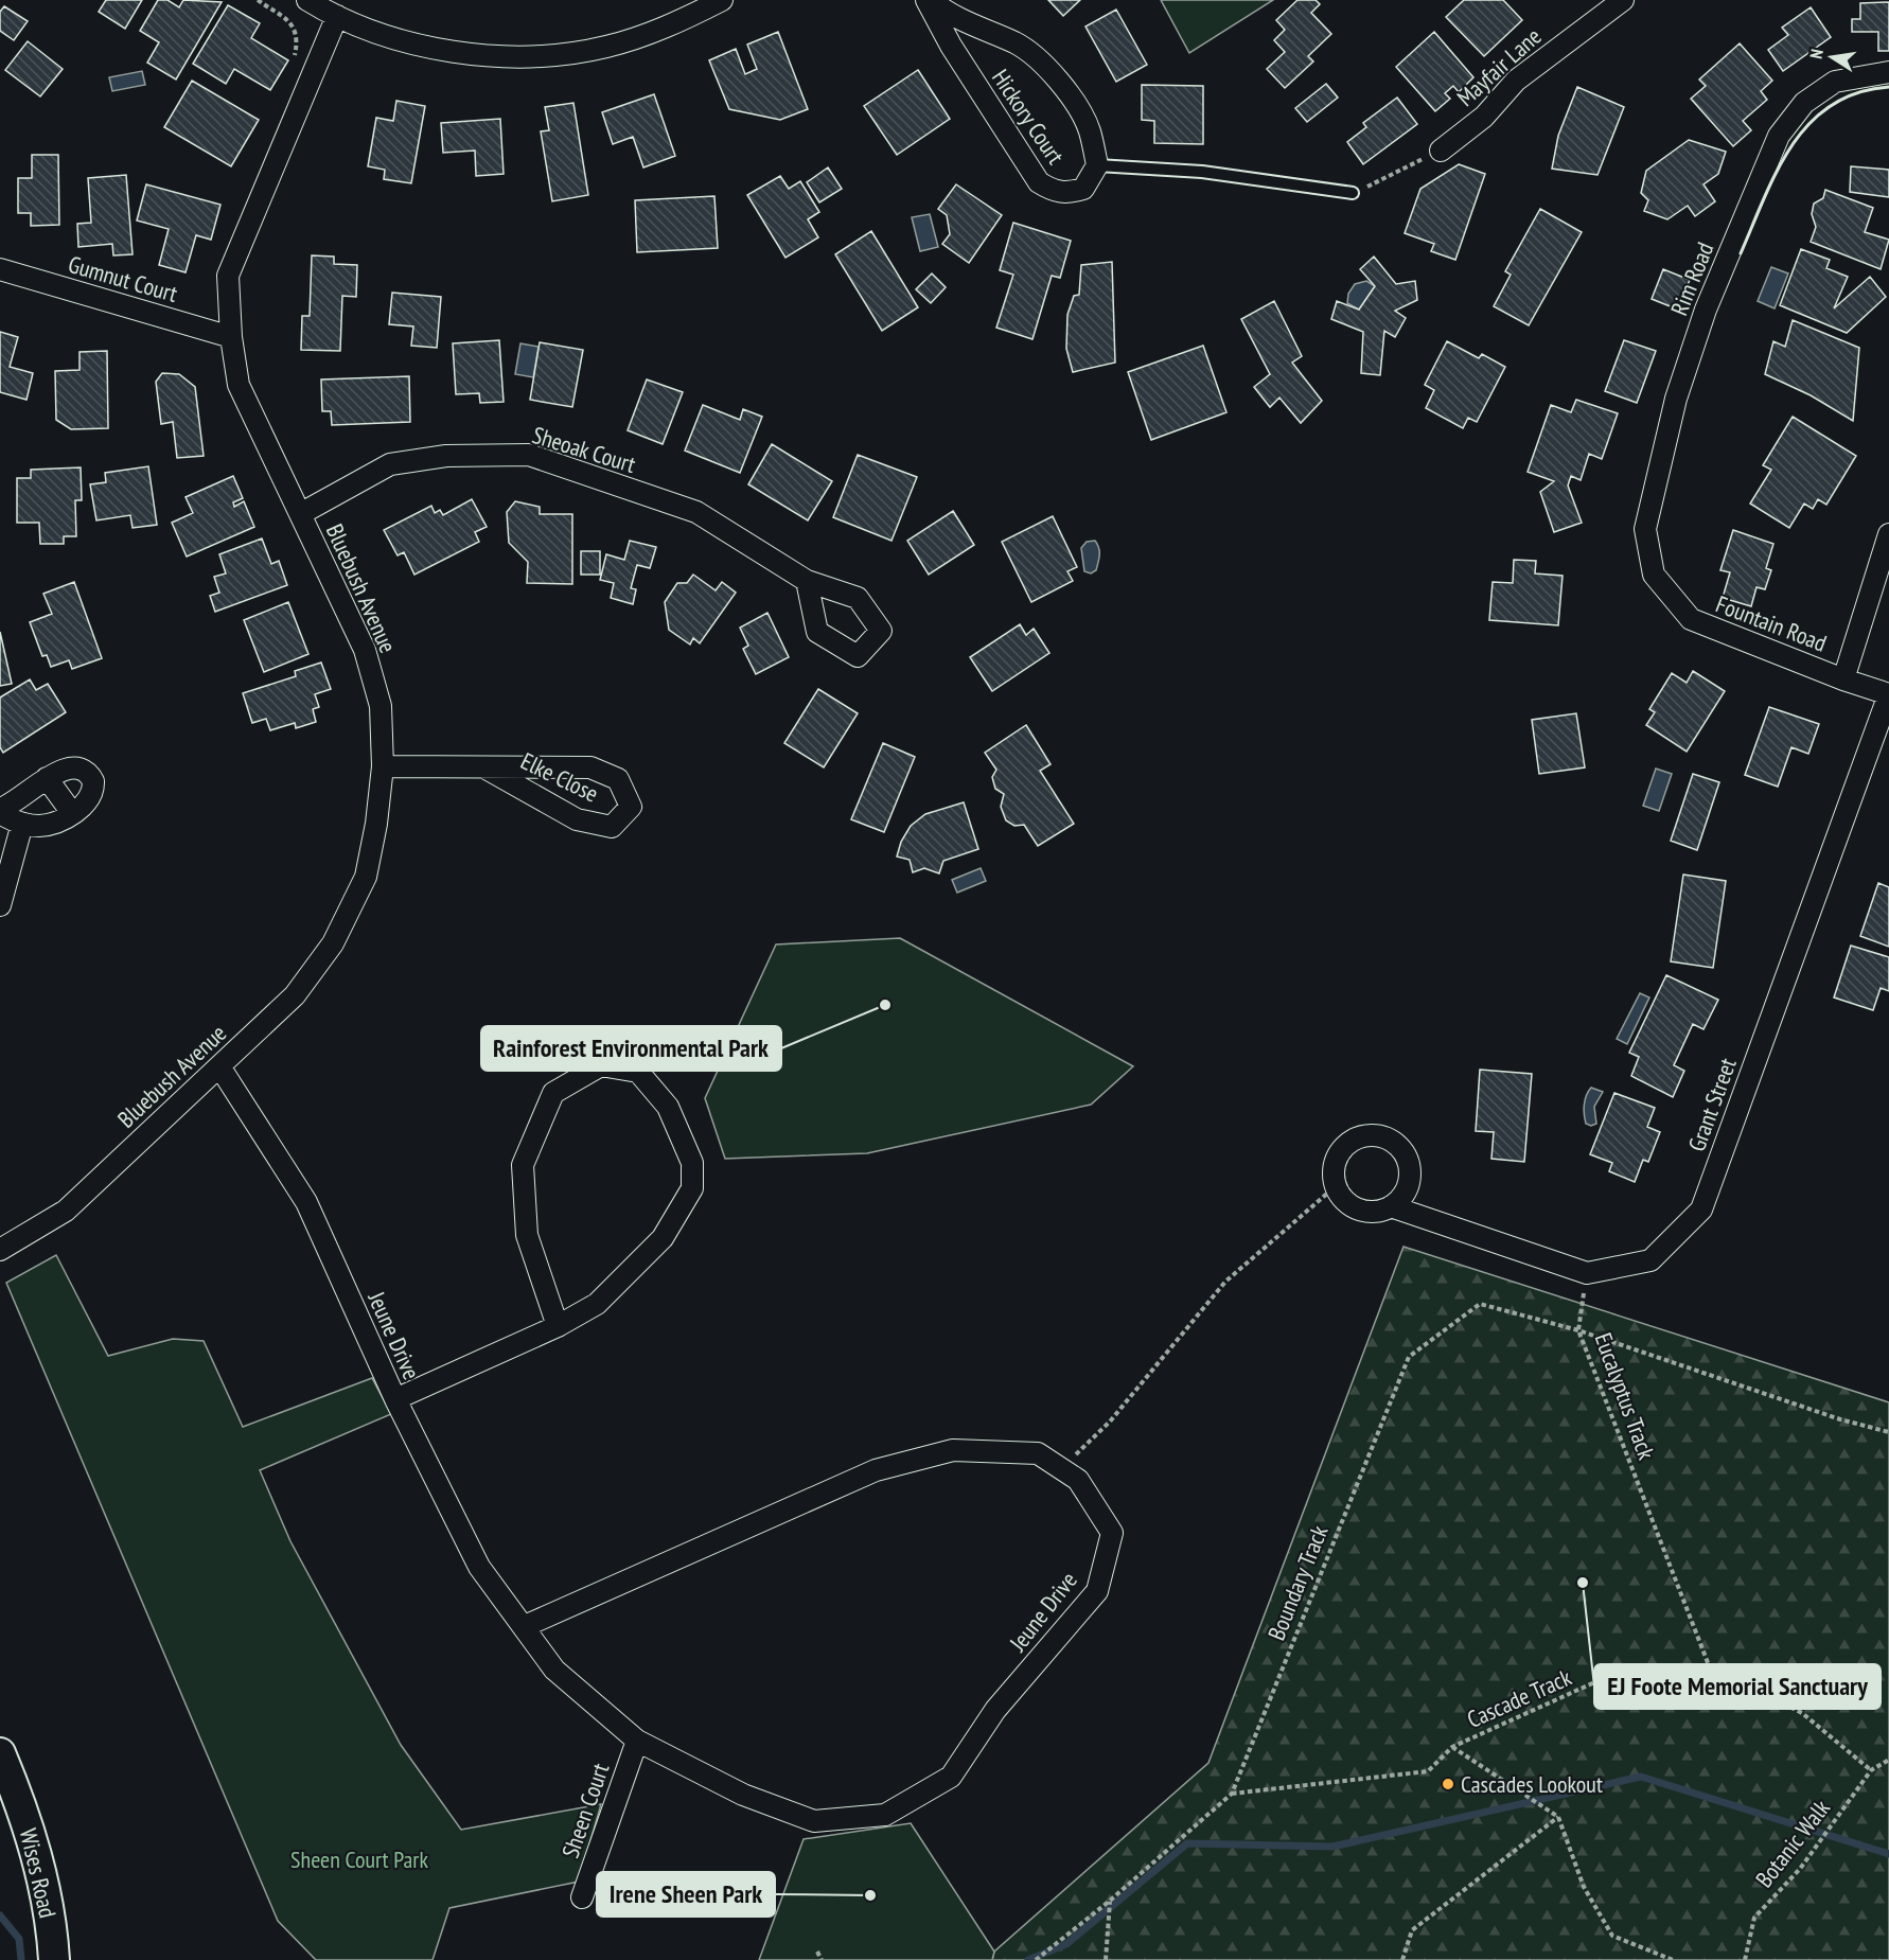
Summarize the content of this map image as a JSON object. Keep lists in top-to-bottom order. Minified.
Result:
{"streets":{"street":["Mayfair Lane","Hickory Court","Gumnut Court","Rim Road","Sheoak Court","Bluebush Avenue","Fountain Road","Elke Close","Grant Street","Jeune Drive","Sheen Court","Wises Road"],"path":["Eucalyptus Track","Boundary Track","Cascade Track","Botanic Walk"]},"crossings":[["Gumnut Court","Bluebush Avenue"],["Rim Road","Fountain Road"],["Sheoak Court","Bluebush Avenue"],["Bluebush Avenue","Elke Close"],["Bluebush Avenue","Jeune Drive"],["Fountain Road","Grant Street"],["Jeune Drive","Sheen Court"],["Eucalyptus Track","Boundary Track"],["Eucalyptus Track","Cascade Track"],["Boundary Track","Cascade Track"]],"parks":["Sheen Court Park"],"places":["Rainforest Environmental Park","EJ Foote Memorial Sanctuary","Cascades Lookout","Irene Sheen Park"],"north":"left"}
